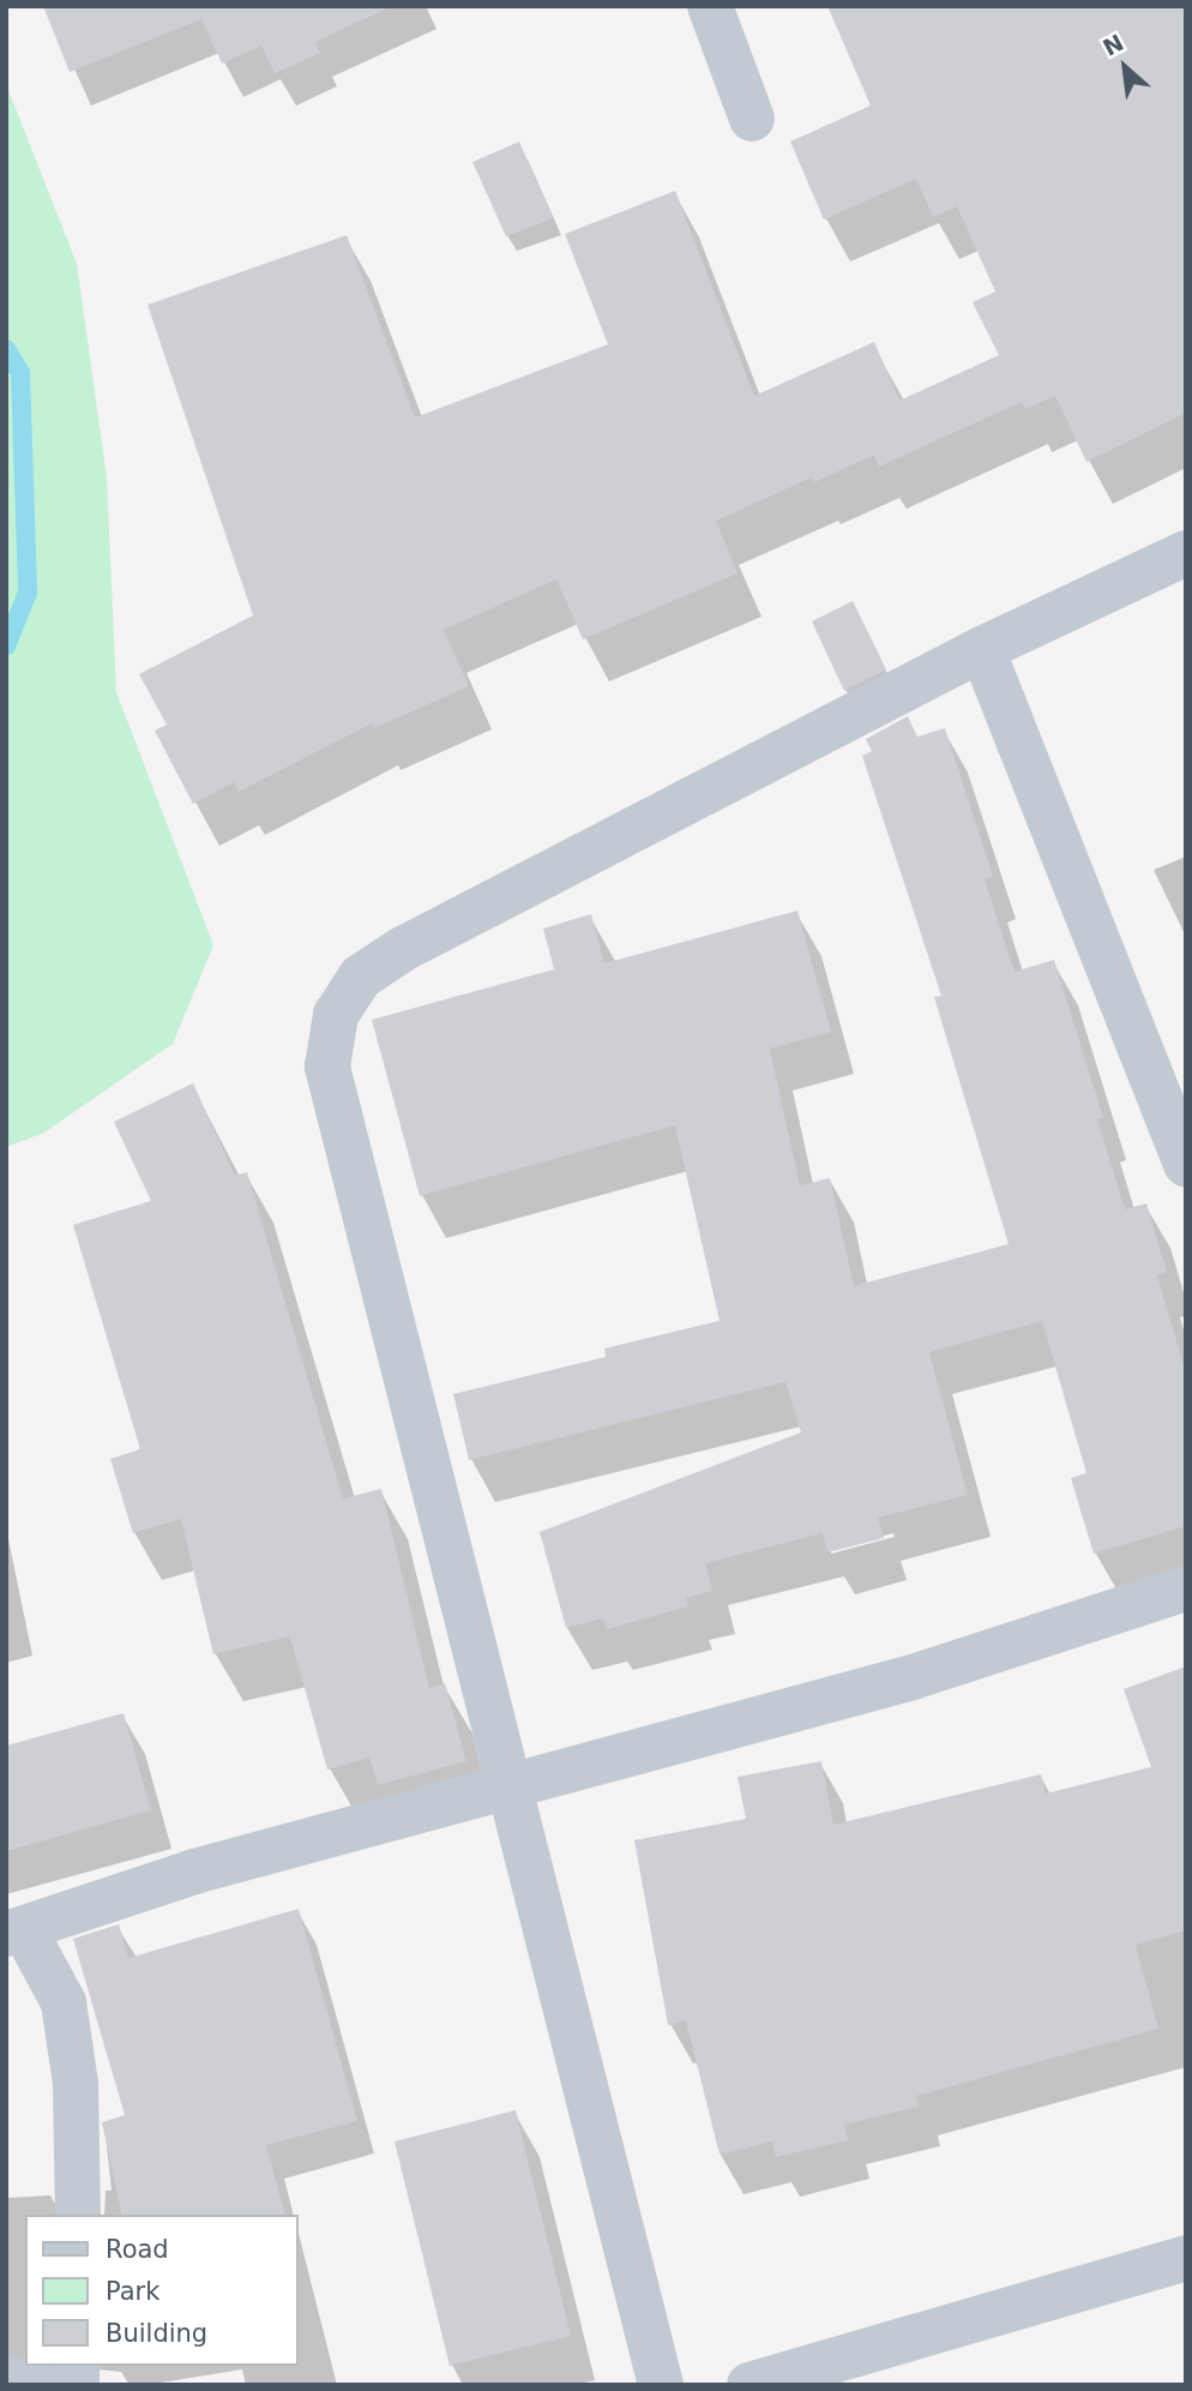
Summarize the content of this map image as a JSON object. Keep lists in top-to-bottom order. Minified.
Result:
{"legend":["Road","Park","Building"],"north":"top left"}
